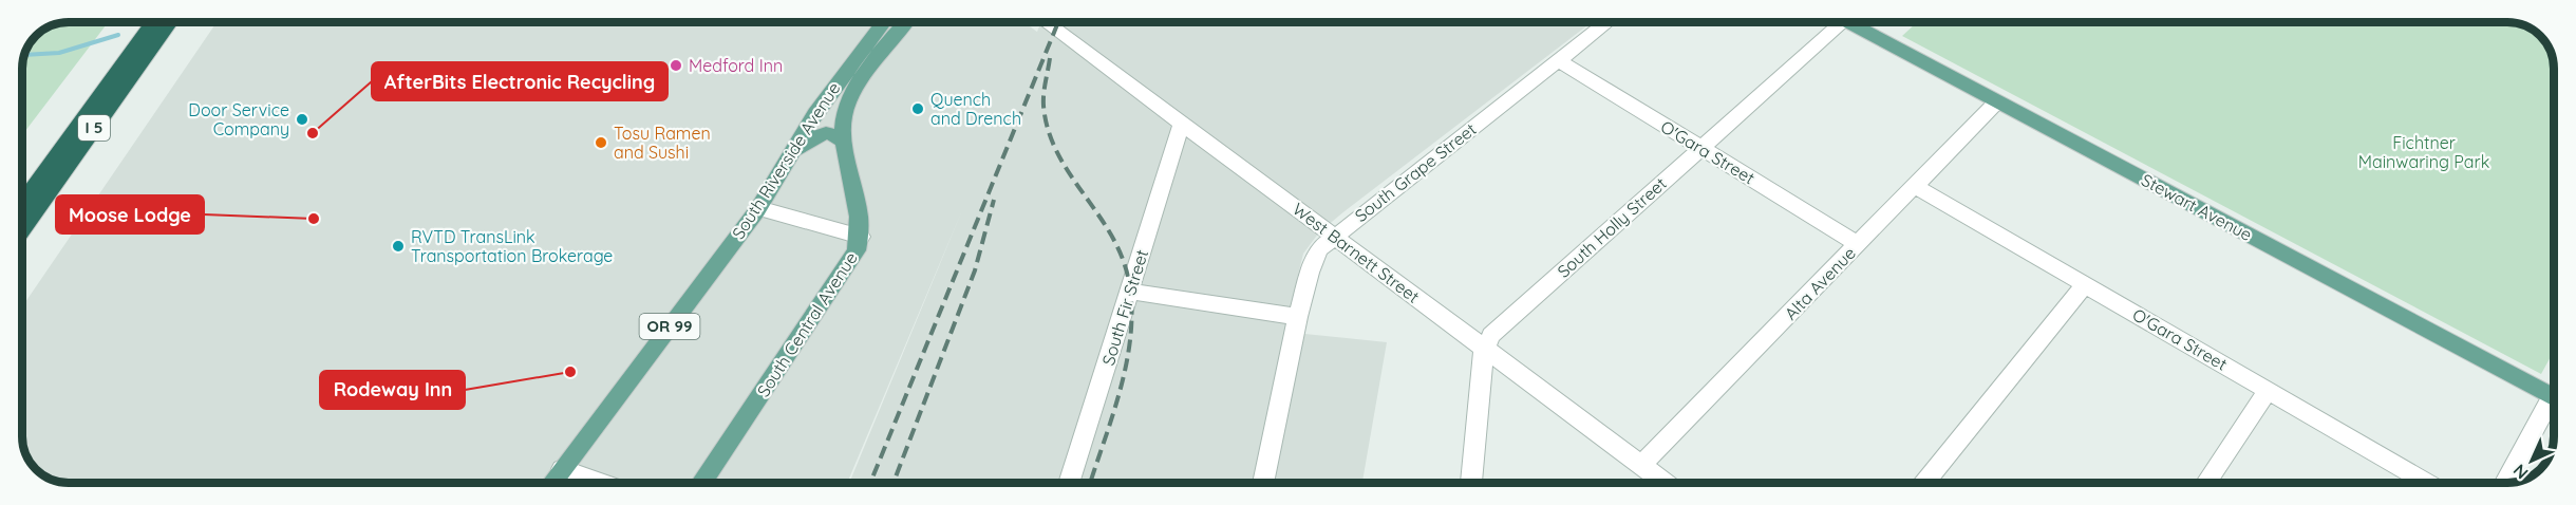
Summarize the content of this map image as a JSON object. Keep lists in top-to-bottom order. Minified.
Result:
{"streets":{"highway":["I 5"],"main road":["South Riverside Avenue","Stewart Avenue","South Central Avenue","OR 99"],"street":["O'Gara Street","South Grape Street","South Holly Street","West Barnett Street","Alta Avenue","South Fir Street"]},"crossings":[["O'Gara Street","South Grape Street"],["O'Gara Street","South Holly Street"],["O'Gara Street","Alta Avenue"],["South Riverside Avenue","South Central Avenue"],["South Grape Street","West Barnett Street"],["Stewart Avenue","Alta Avenue"],["South Holly Street","West Barnett Street"],["West Barnett Street","Alta Avenue"],["West Barnett Street","South Fir Street"]],"parks":["Fichtner Mainwaring Park"],"places":["Medford Inn","Quench and Drench","Door Service Company","AfterBits Electronic Recycling","Tosu Ramen and Sushi","Moose Lodge","RVTD TransLink Transportation Brokerage","Rodeway Inn"],"north":"bottom left"}
